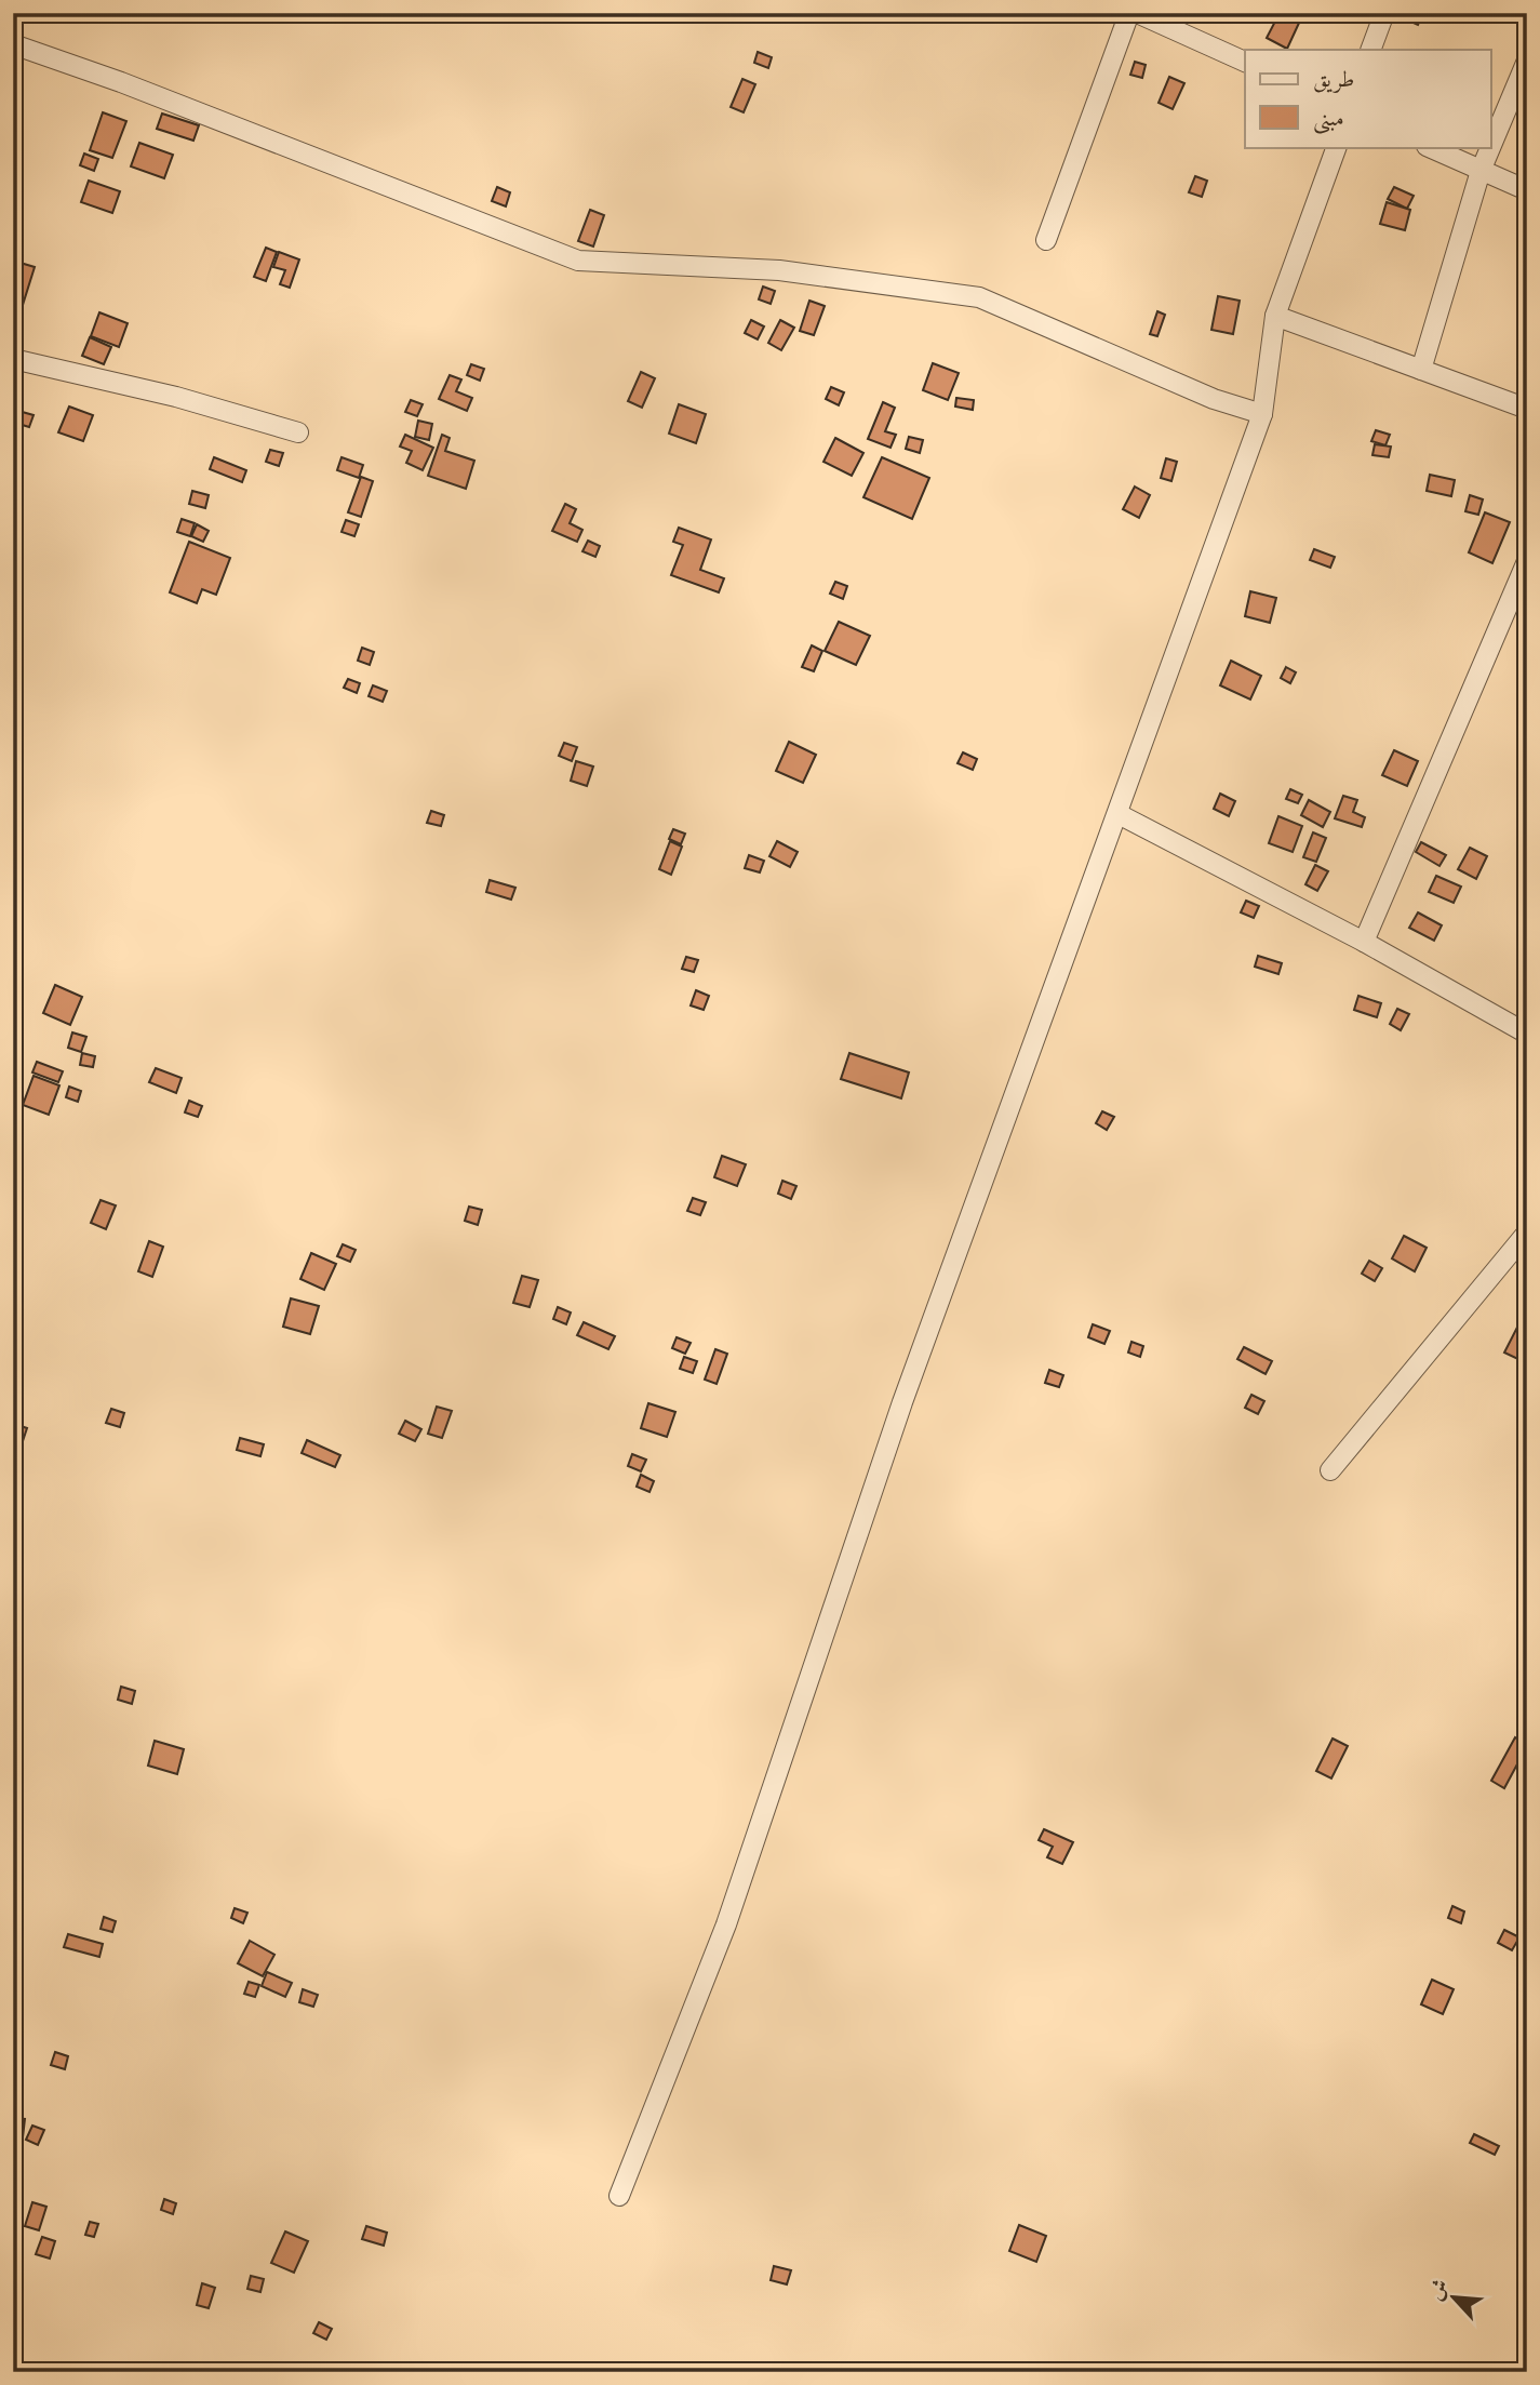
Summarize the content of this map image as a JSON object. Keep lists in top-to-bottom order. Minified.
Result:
{"legend":["طريق","مبنى"],"north":"top left"}
